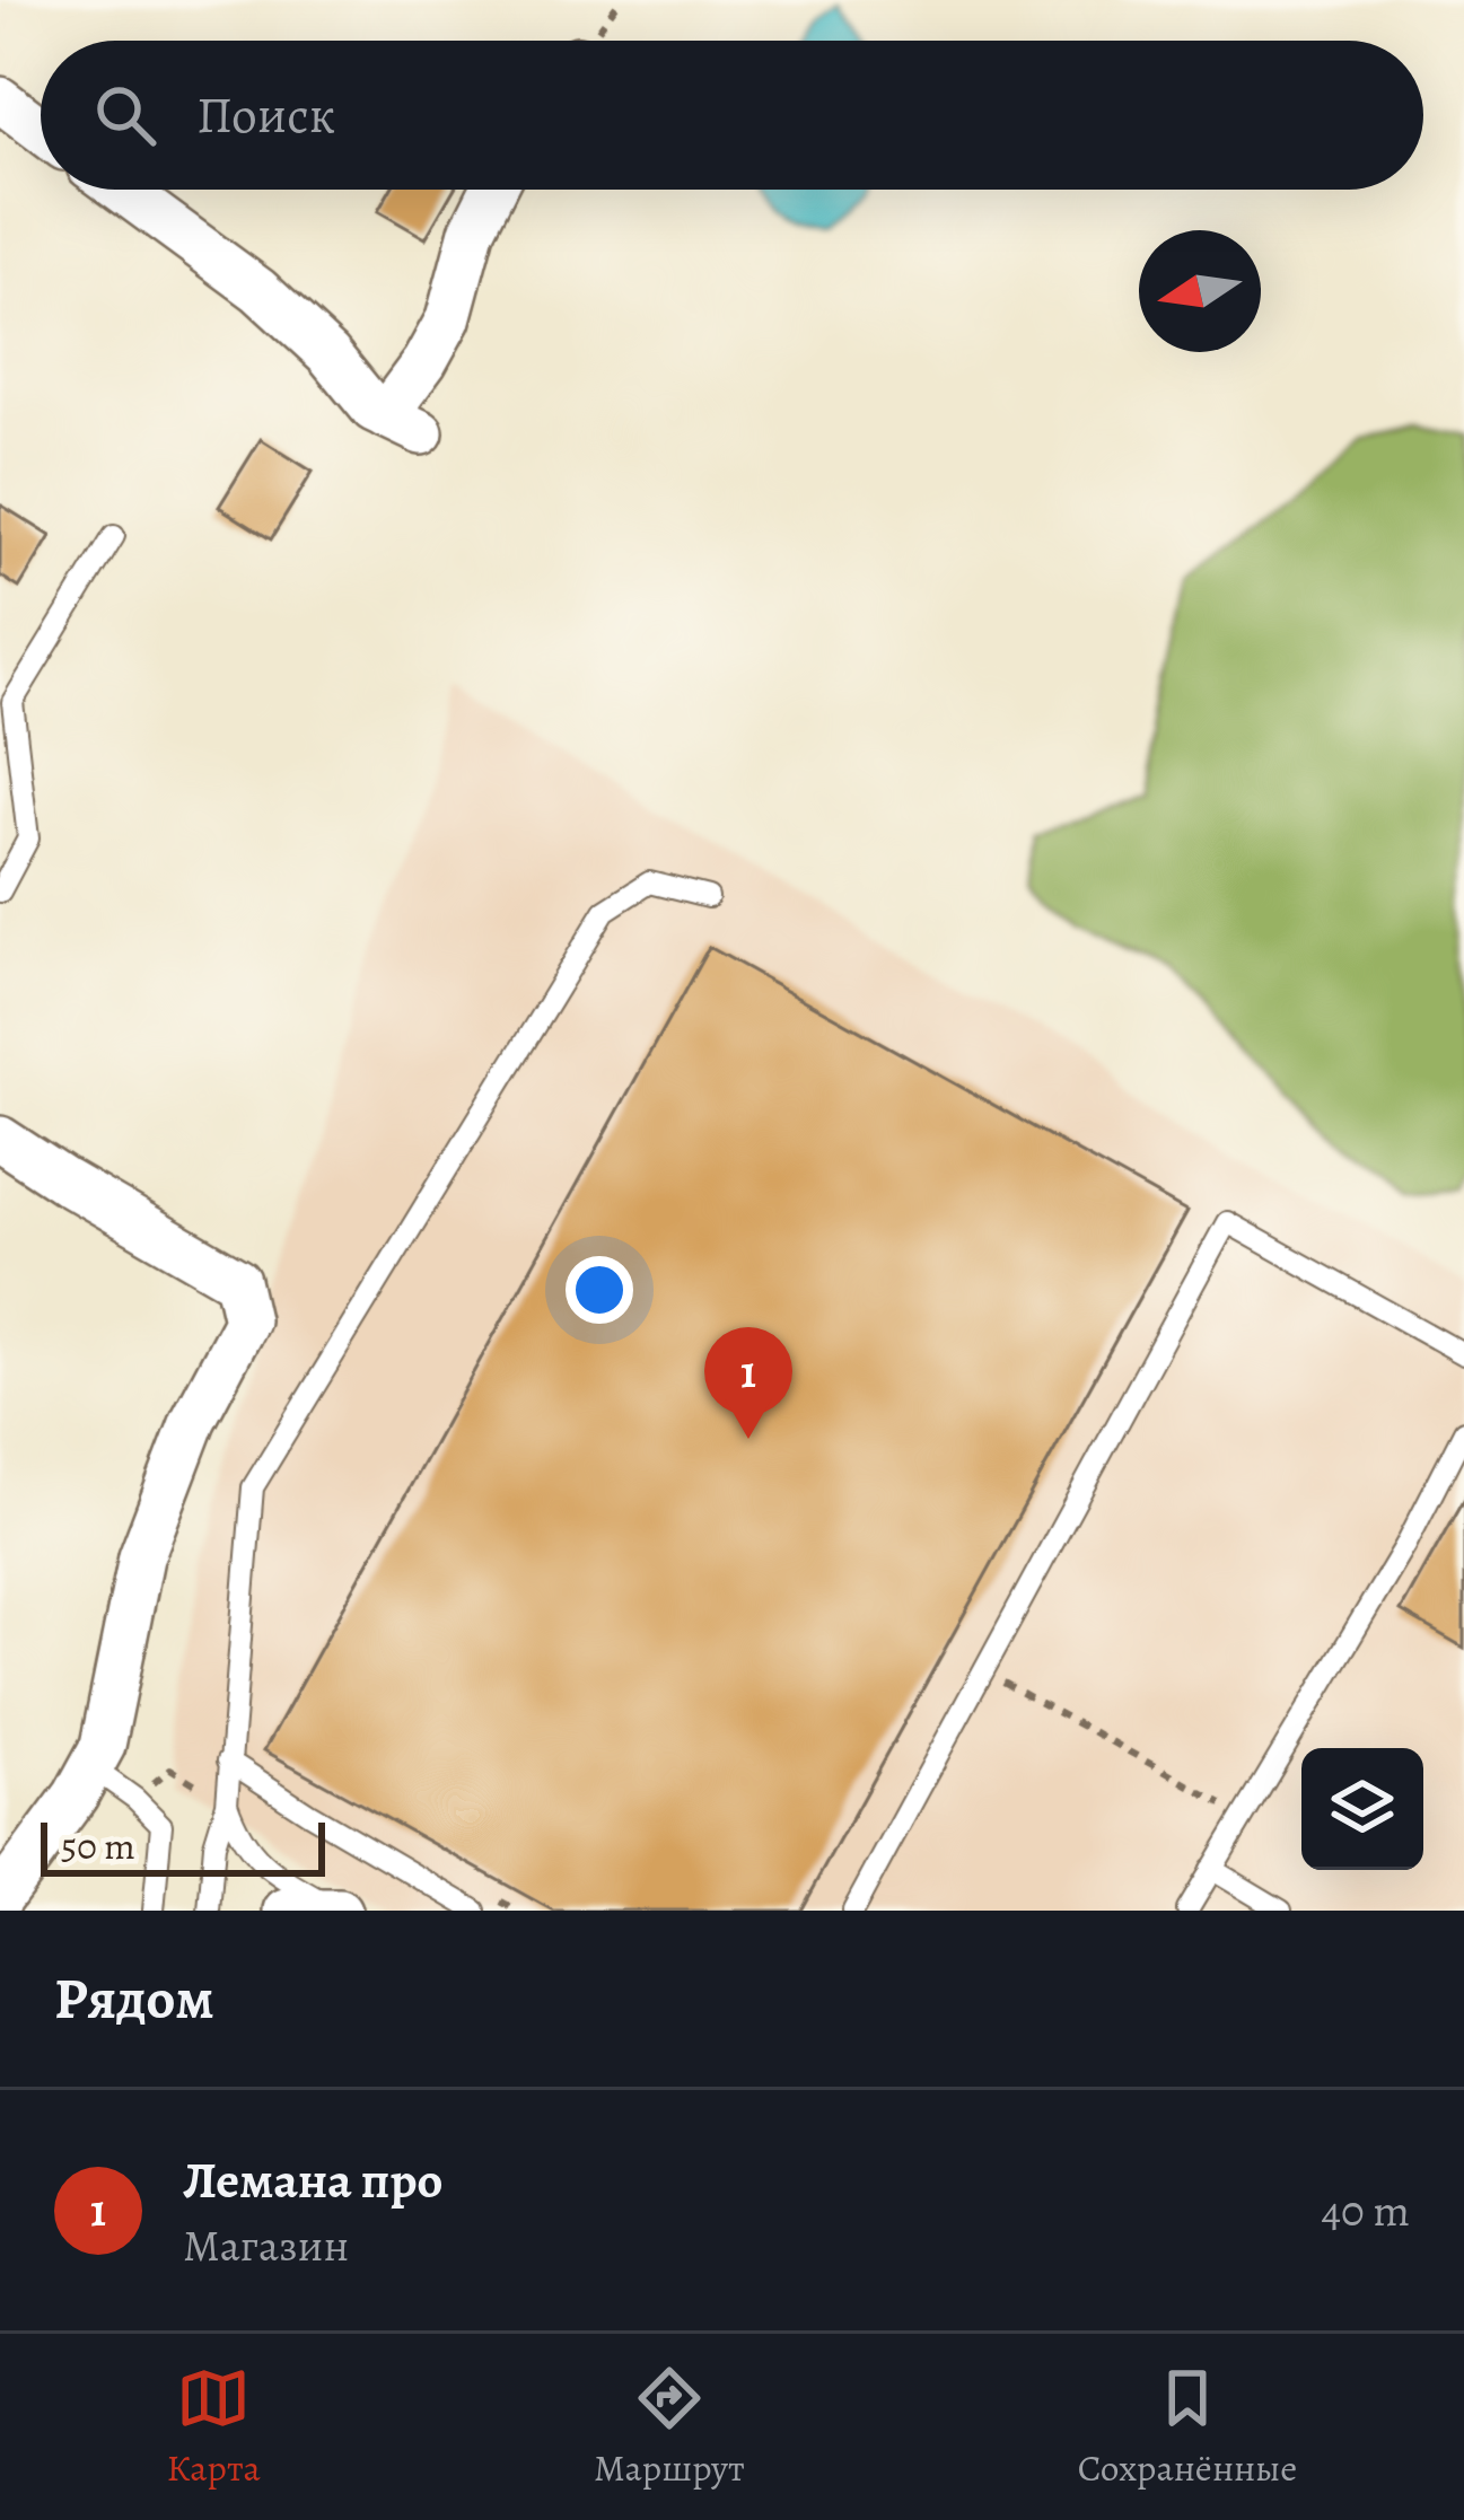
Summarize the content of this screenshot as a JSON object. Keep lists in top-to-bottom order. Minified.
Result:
{"scale_bar":"50 m","north":"left","page":{"search":"Поиск","pins":"1","scale":"50 m","heading":"Рядом","list":[{"mark":"1","name":"Лемана про","note":"Магазин","value":"40 m"}],"nav":["Карта","Маршрут","Сохранённые"]}}
